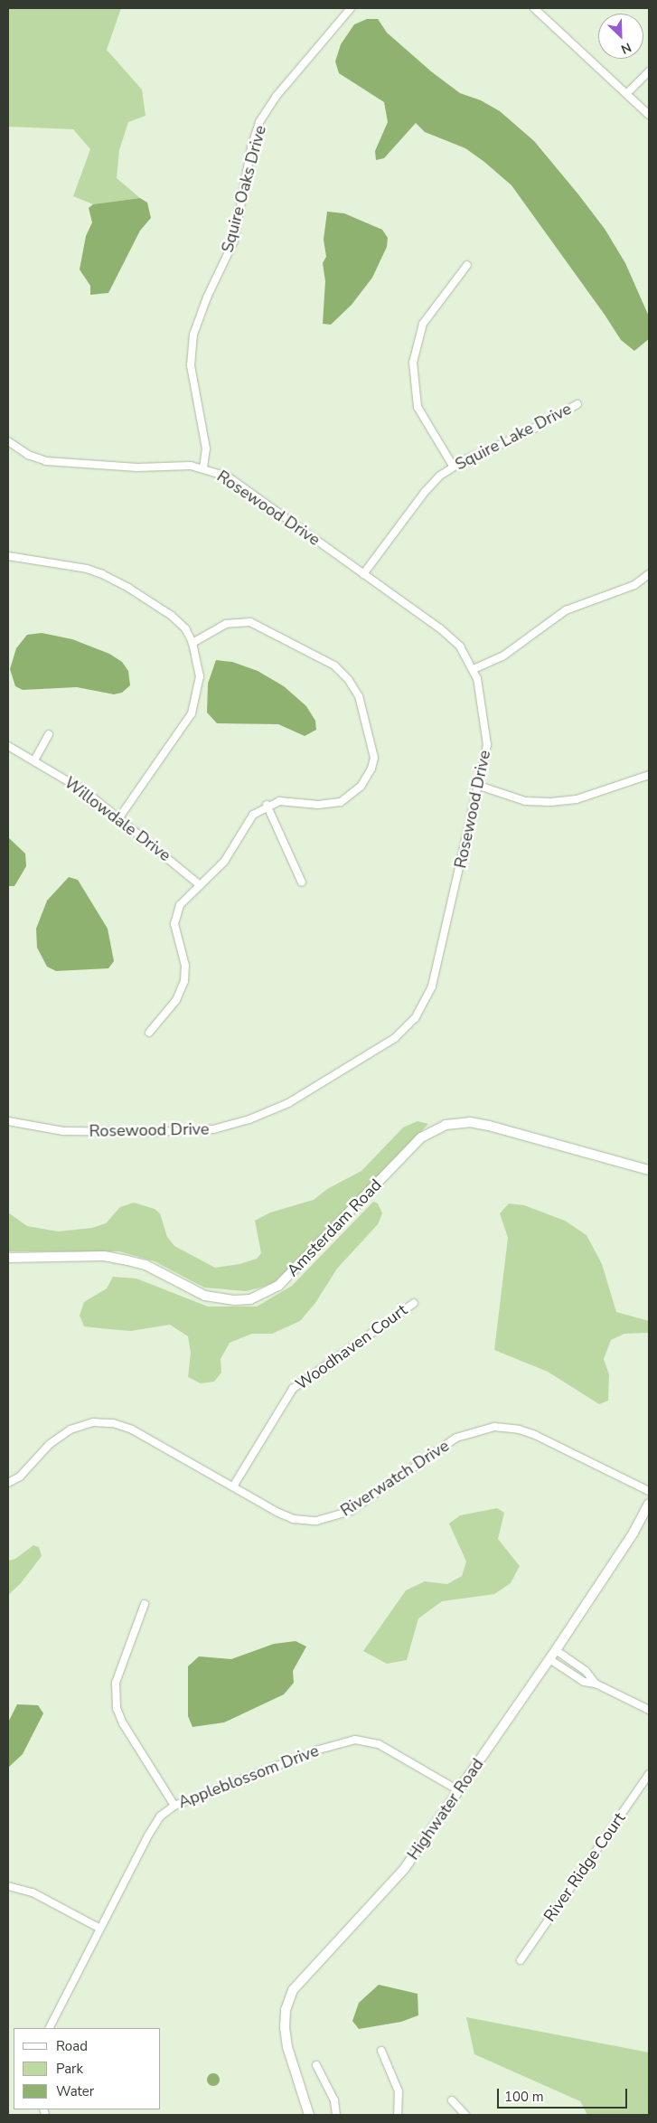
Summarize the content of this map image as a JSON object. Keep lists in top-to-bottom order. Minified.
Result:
{"streets":{"street":["Squire Oaks Drive","Squire Lake Drive","Rosewood Drive","Willowdale Drive","Amsterdam Road","Woodhaven Court","Riverwatch Drive","Appleblossom Drive","Highwater Road","River Ridge Court"]},"crossings":[["Squire Oaks Drive","Rosewood Drive"],["Squire Lake Drive","Rosewood Drive"],["Woodhaven Court","Riverwatch Drive"],["Appleblossom Drive","Highwater Road"]],"legend":["Road","Park","Water"],"scale_bar":"100 m","north":"bottom right"}
